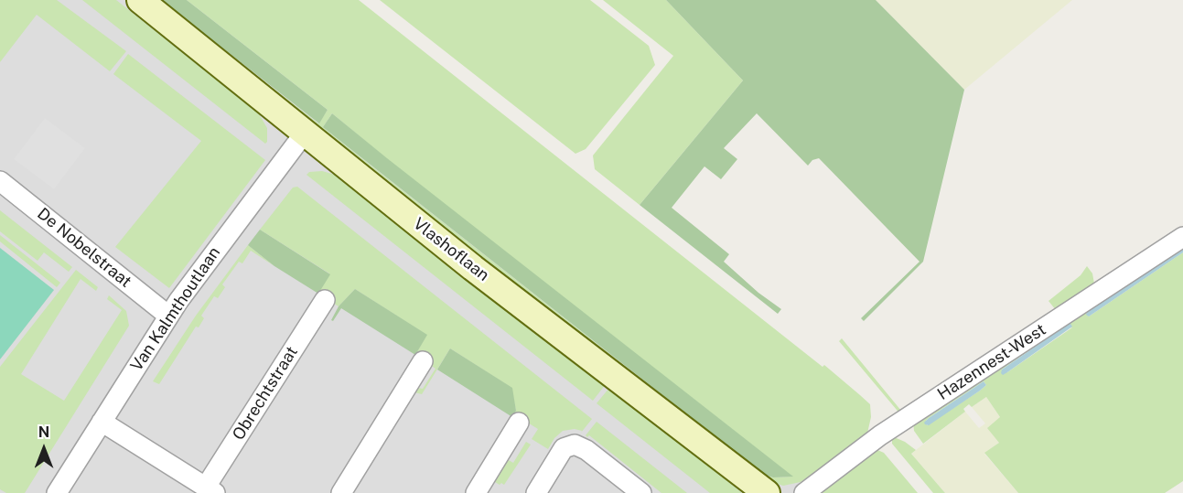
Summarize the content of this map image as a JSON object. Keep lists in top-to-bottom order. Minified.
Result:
{"streets":{"street":["De Nobelstraat","Vlashoflaan","Van Kalmthoutlaan","Hazennest-West","Obrechtstraat"]},"crossings":[["De Nobelstraat","Van Kalmthoutlaan"],["Vlashoflaan","Van Kalmthoutlaan"],["Van Kalmthoutlaan","Obrechtstraat"]],"north":"top"}
